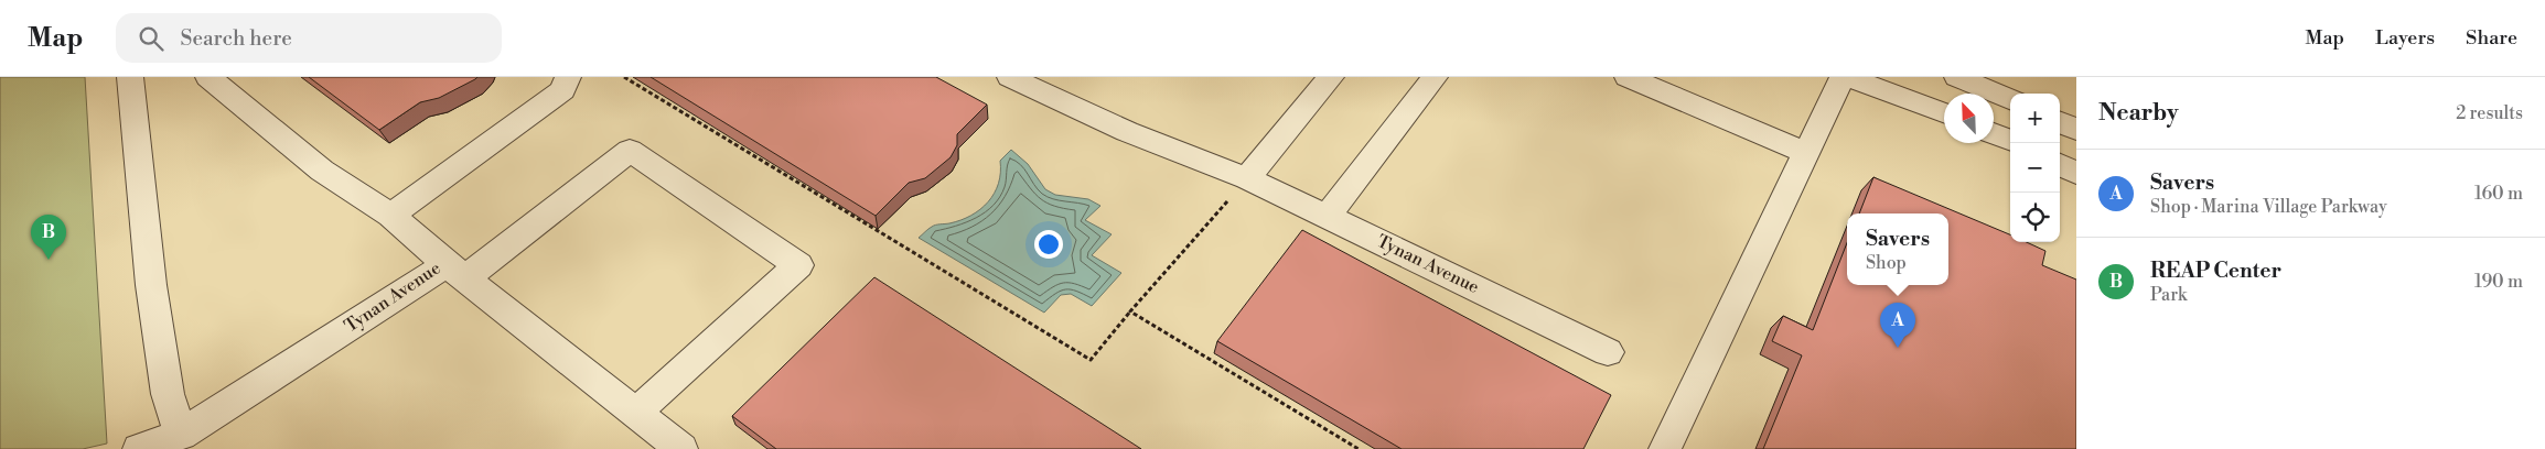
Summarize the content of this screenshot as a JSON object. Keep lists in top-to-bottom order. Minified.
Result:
{"streets":{"street":["Tynan Avenue"]},"north":"top left","page":{"header":"Map","search":"Search here","nav":["Map","Layers","Share"],"heading":["Nearby","2 results"],"map_buttons":["+","−"],"list":[{"mark":"A","name":"Savers","note":"Shop · Marina Village Parkway","value":"160 m"},{"mark":"B","name":"REAP Center","note":"Park","value":"190 m"}],"popup":["Savers","Shop"],"pins":["B","A"]}}
